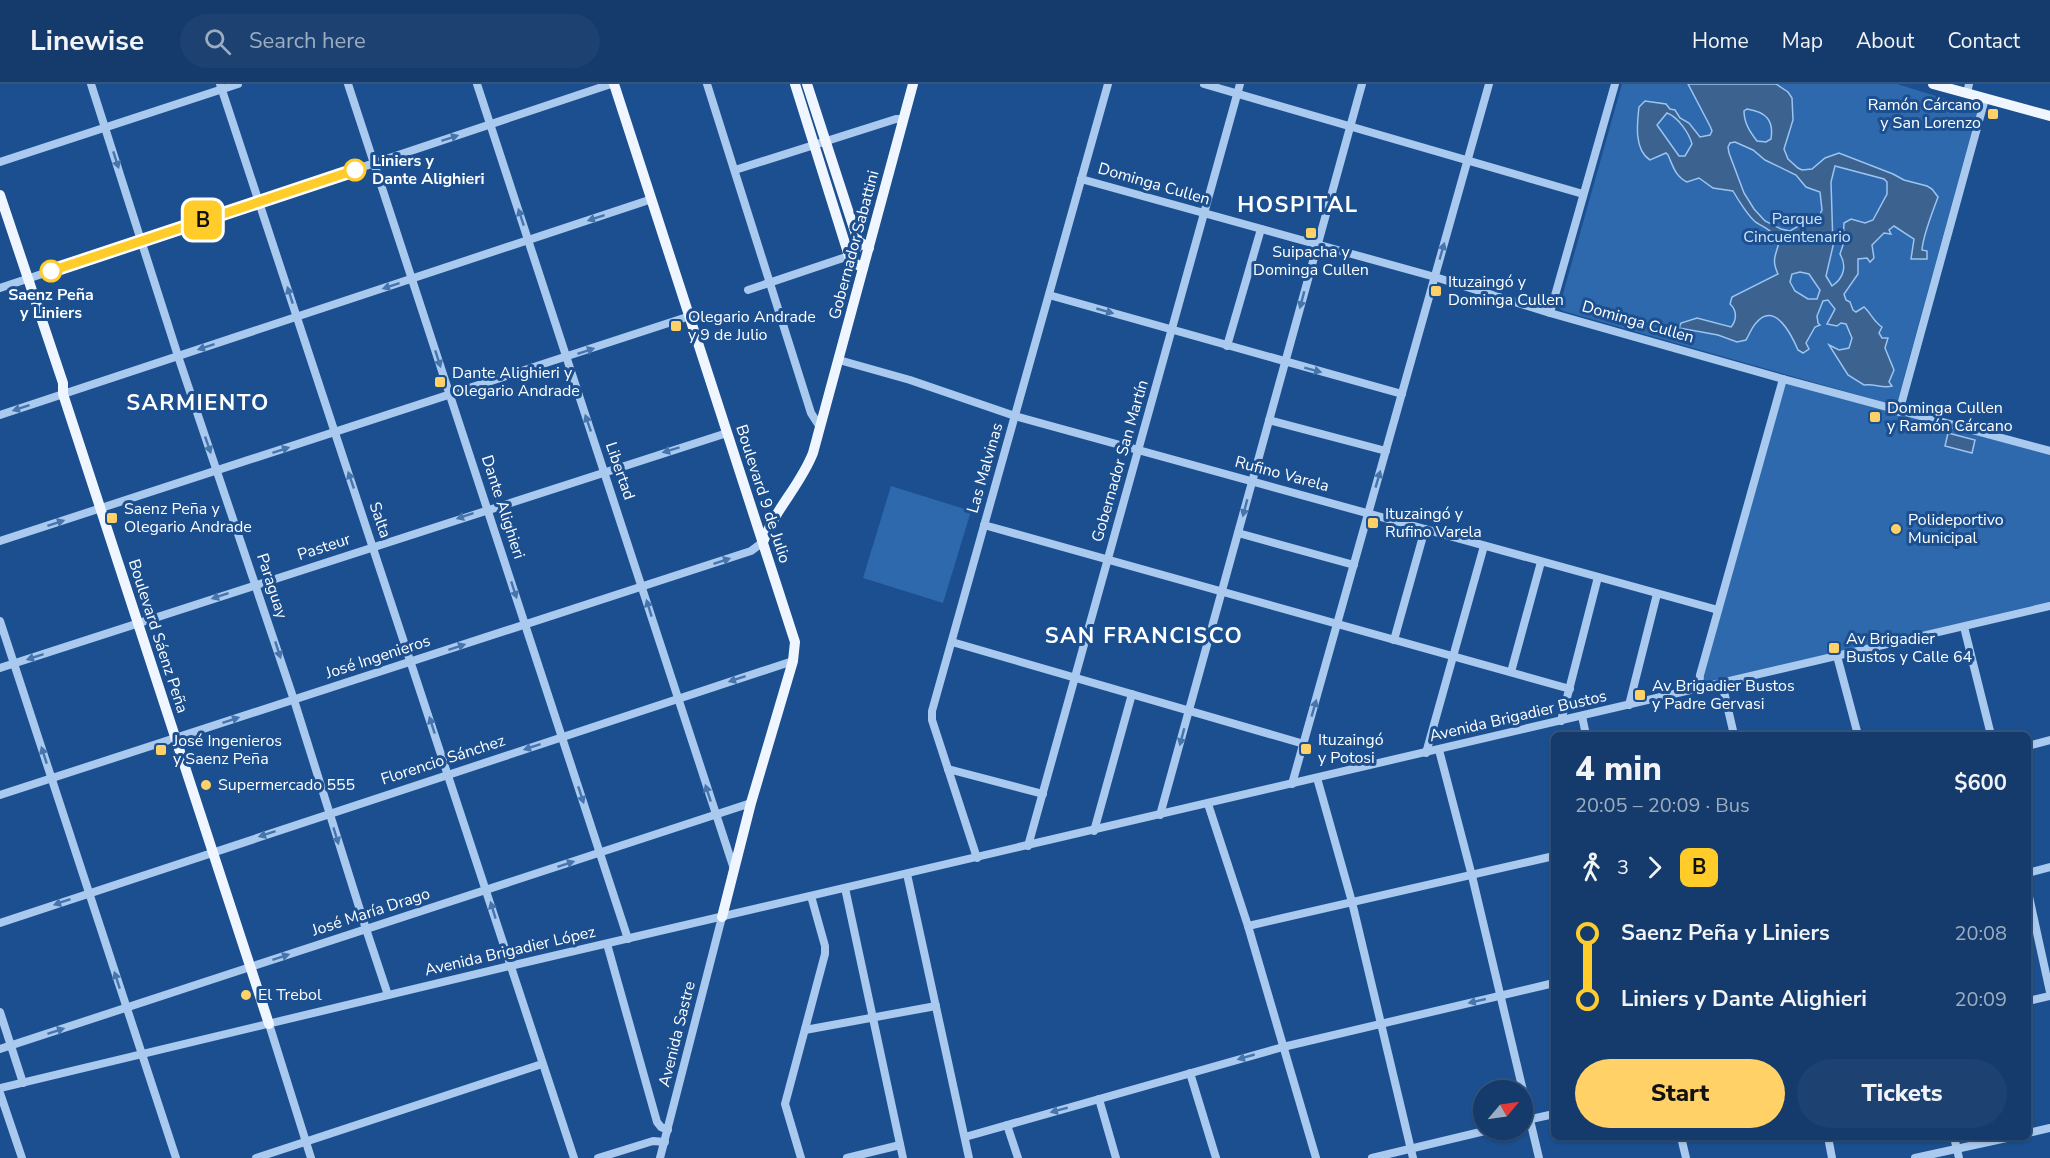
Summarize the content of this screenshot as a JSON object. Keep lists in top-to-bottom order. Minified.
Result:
{"streets":{"main road":["Gobernador Sabattini","Boulevard 9 de Julio","Boulevard Sáenz Peña"],"street":["Dominga Cullen","Gobernador San Martín","Las Malvinas","Libertad","Rufino Varela","Dante Alighieri","Salta","Pasteur","Paraguay","José Ingenieros","Avenida Brigadier Bustos","Florencio Sánchez","José María Drago","Avenida Brigadier López","Avenida Sastre"]},"crossings":[["Dominga Cullen","Gobernador San Martín"],["Dominga Cullen","Las Malvinas"],["Gobernador Sabattini","Rufino Varela"],["Gobernador Sabattini","Boulevard 9 de Julio"],["Gobernador Sabattini","José Ingenieros"],["Gobernador San Martín","Rufino Varela"],["Gobernador San Martín","Avenida Brigadier Bustos"],["Gobernador San Martín","Avenida Brigadier López"],["Las Malvinas","Rufino Varela"],["Las Malvinas","Avenida Brigadier López"],["Libertad","Boulevard 9 de Julio"],["Libertad","Pasteur"],["Libertad","José Ingenieros"],["Libertad","Florencio Sánchez"],["Libertad","José María Drago"],["Boulevard 9 de Julio","Pasteur"],["Boulevard 9 de Julio","José Ingenieros"],["Boulevard 9 de Julio","Florencio Sánchez"],["Boulevard 9 de Julio","José María Drago"],["Boulevard 9 de Julio","Avenida Brigadier López"],["Boulevard 9 de Julio","Avenida Sastre"],["Dante Alighieri","Pasteur"],["Dante Alighieri","José Ingenieros"],["Dante Alighieri","Florencio Sánchez"],["Dante Alighieri","José María Drago"],["Dante Alighieri","Avenida Brigadier López"],["Salta","Pasteur"],["Salta","José Ingenieros"],["Salta","Florencio Sánchez"],["Salta","José María Drago"],["Salta","Avenida Brigadier López"],["Pasteur","Paraguay"],["Pasteur","Boulevard Sáenz Peña"],["Paraguay","José Ingenieros"],["Paraguay","Florencio Sánchez"],["Paraguay","José María Drago"],["Paraguay","Avenida Brigadier López"],["Boulevard Sáenz Peña","José Ingenieros"],["Boulevard Sáenz Peña","Florencio Sánchez"],["Boulevard Sáenz Peña","José María Drago"],["Boulevard Sáenz Peña","Avenida Brigadier López"],["Avenida Brigadier Bustos","Avenida Brigadier López"],["Avenida Brigadier López","Avenida Sastre"]],"one_way":["Libertad","Dante Alighieri","Salta","Pasteur","Paraguay","José Ingenieros","Florencio Sánchez","José María Drago"],"districts":["HOSPITAL","SARMIENTO","SAN FRANCISCO"],"parks":["Parque Cincuentenario"],"places":{"transit":["Ramón Cárcano y San Lorenzo","Suipacha y Dominga Cullen","Ituzaingó y Dominga Cullen","Olegario Andrade y 9 de Julio","Dante Alighieri y Olegario Andrade","Dominga Cullen y Ramón Cárcano","Saenz Peña y Olegario Andrade","Ituzaingó y Rufino Varela","Av Brigadier Bustos y Calle 64","Av Brigadier Bustos y Padre Gervasi","Ituzaingó y Potosi","José Ingenieros y Saenz Peña"],"other":["Liniers y Dante Alighieri","Saenz Peña y Liniers","Polideportivo Municipal","Supermercado 555","El Trebol"]},"lines":["bus line B"],"north":"top right","page":{"header":"Linewise","search":"Search here","nav":["Home","Map","About","Contact"],"on_map":"B","heading":["4 min","20:05 – 20:09 · Bus","$600"],"legs":["3","B"],"list":[{"name":"Saenz Peña y Liniers","value":"20:08"},{"name":"Liniers y Dante Alighieri","value":"20:09"}],"buttons":["Start","Tickets"]}}
